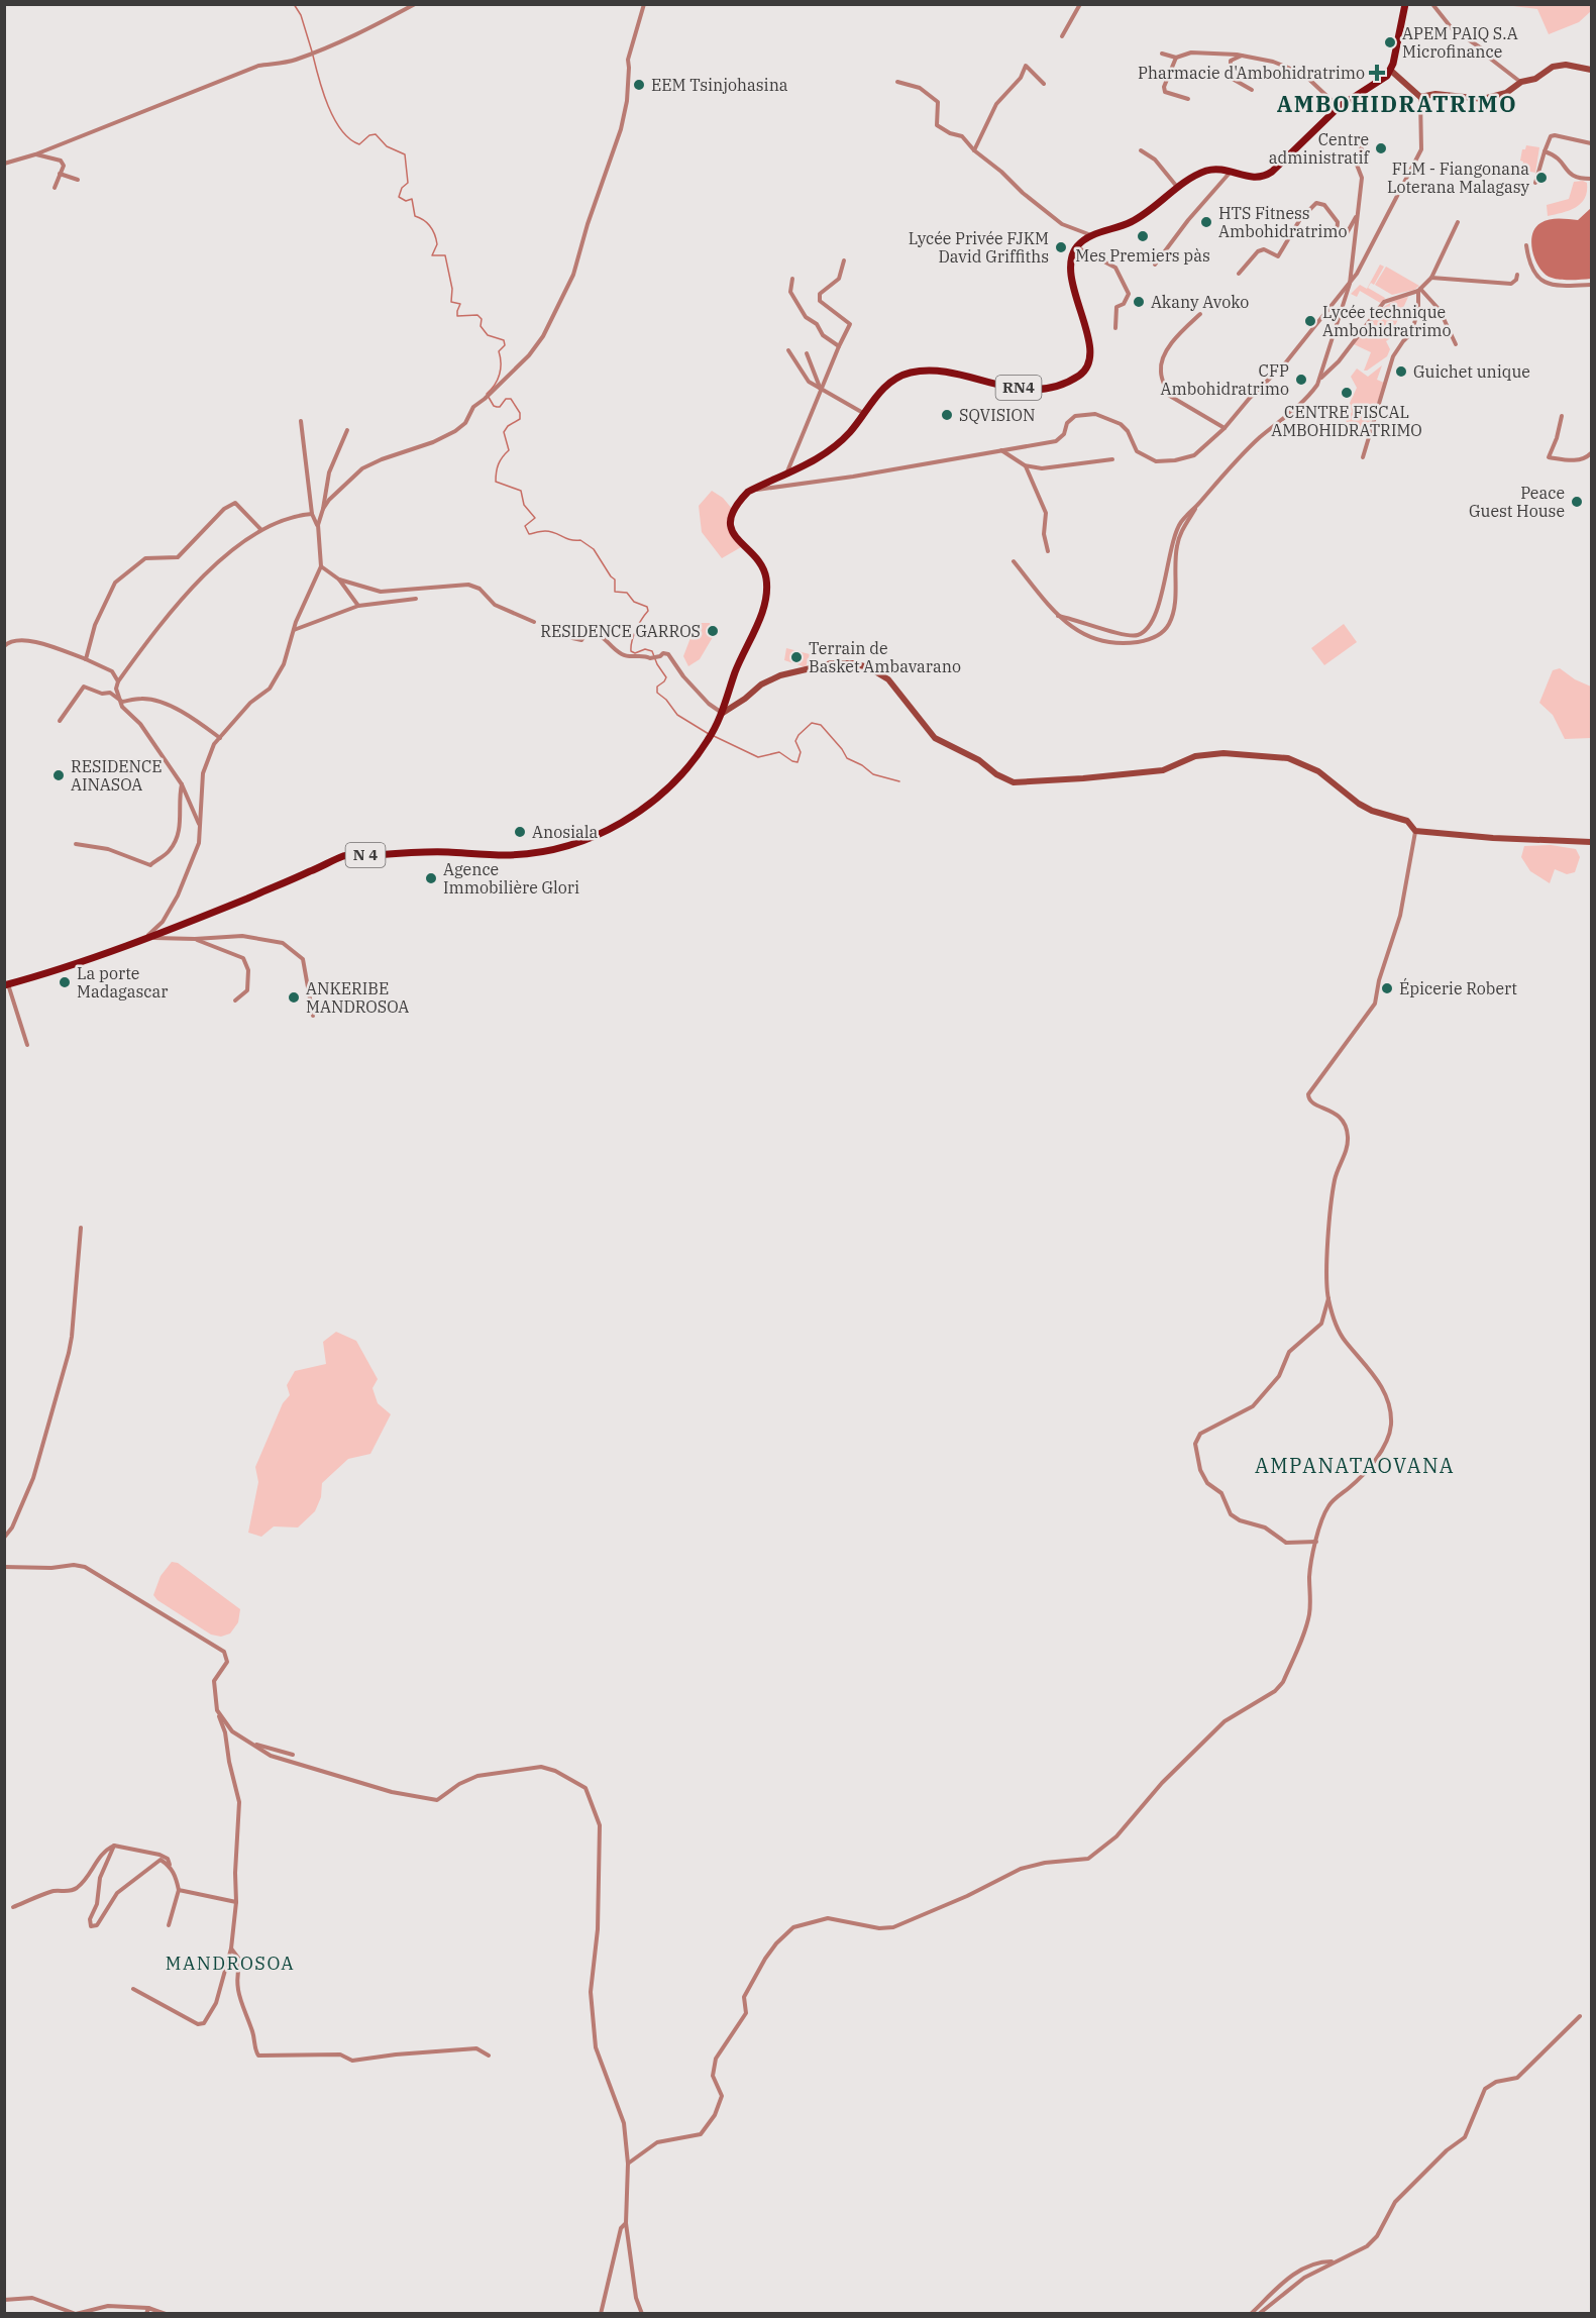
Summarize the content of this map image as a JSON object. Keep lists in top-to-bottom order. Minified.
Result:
{"streets":{"main road":["RN4","N 4"]},"crossings":[["RN4","N 4"]],"districts":["AMBOHIDRATRIMO","AMPANATAOVANA","MANDROSOA"],"places":{"other":["APEM PAIQ S.A Microfinance","EEM Tsinjohasina","Centre administratif","FLM - Fiangonana Loterana Malagasy","HTS Fitness Ambohidratrimo","Mes Premiers pàs","Lycée Privée FJKM David Griffiths","Akany Avoko","Lycée technique Ambohidratrimo","Guichet unique","CFP Ambohidratrimo","CENTRE FISCAL AMBOHIDRATRIMO","SQVISION","Peace Guest House","RESIDENCE GARROS","Terrain de Basket Ambavarano","RESIDENCE AINASOA","Anosiala","Agence Immobilière Glori","La porte Madagascar","Épicerie Robert","ANKERIBE MANDROSOA"],"health":["Pharmacie d'Ambohidratrimo"]}}
